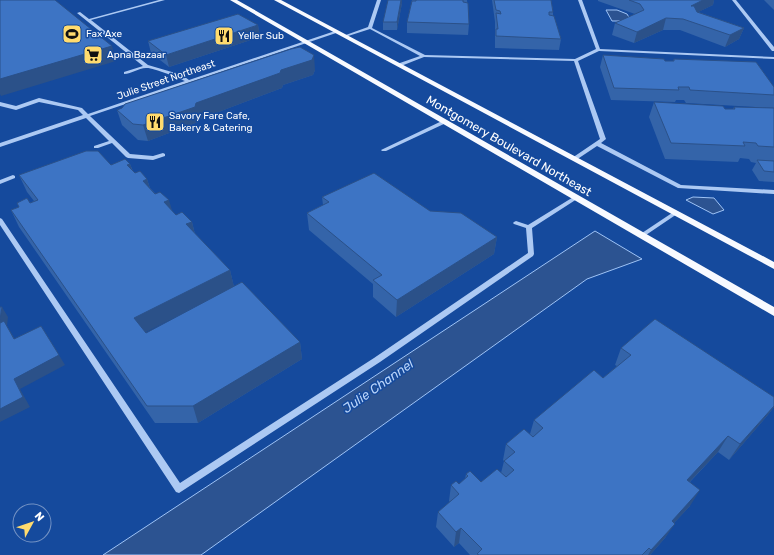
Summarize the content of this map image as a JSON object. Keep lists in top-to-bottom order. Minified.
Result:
{"streets":{"main road":["Montgomery Boulevard Northeast"],"street":["Julie Street Northeast"]},"crossings":[["Julie Street Northeast","Montgomery Boulevard Northeast"]],"water":["Julie Channel"],"places":{"sports":["Fax Axe"],"restaurant":["Yeller Sub","Savory Fare Cafe, Bakery & Catering"],"supermarket":["Apna Bazaar"]},"north":"top right"}
